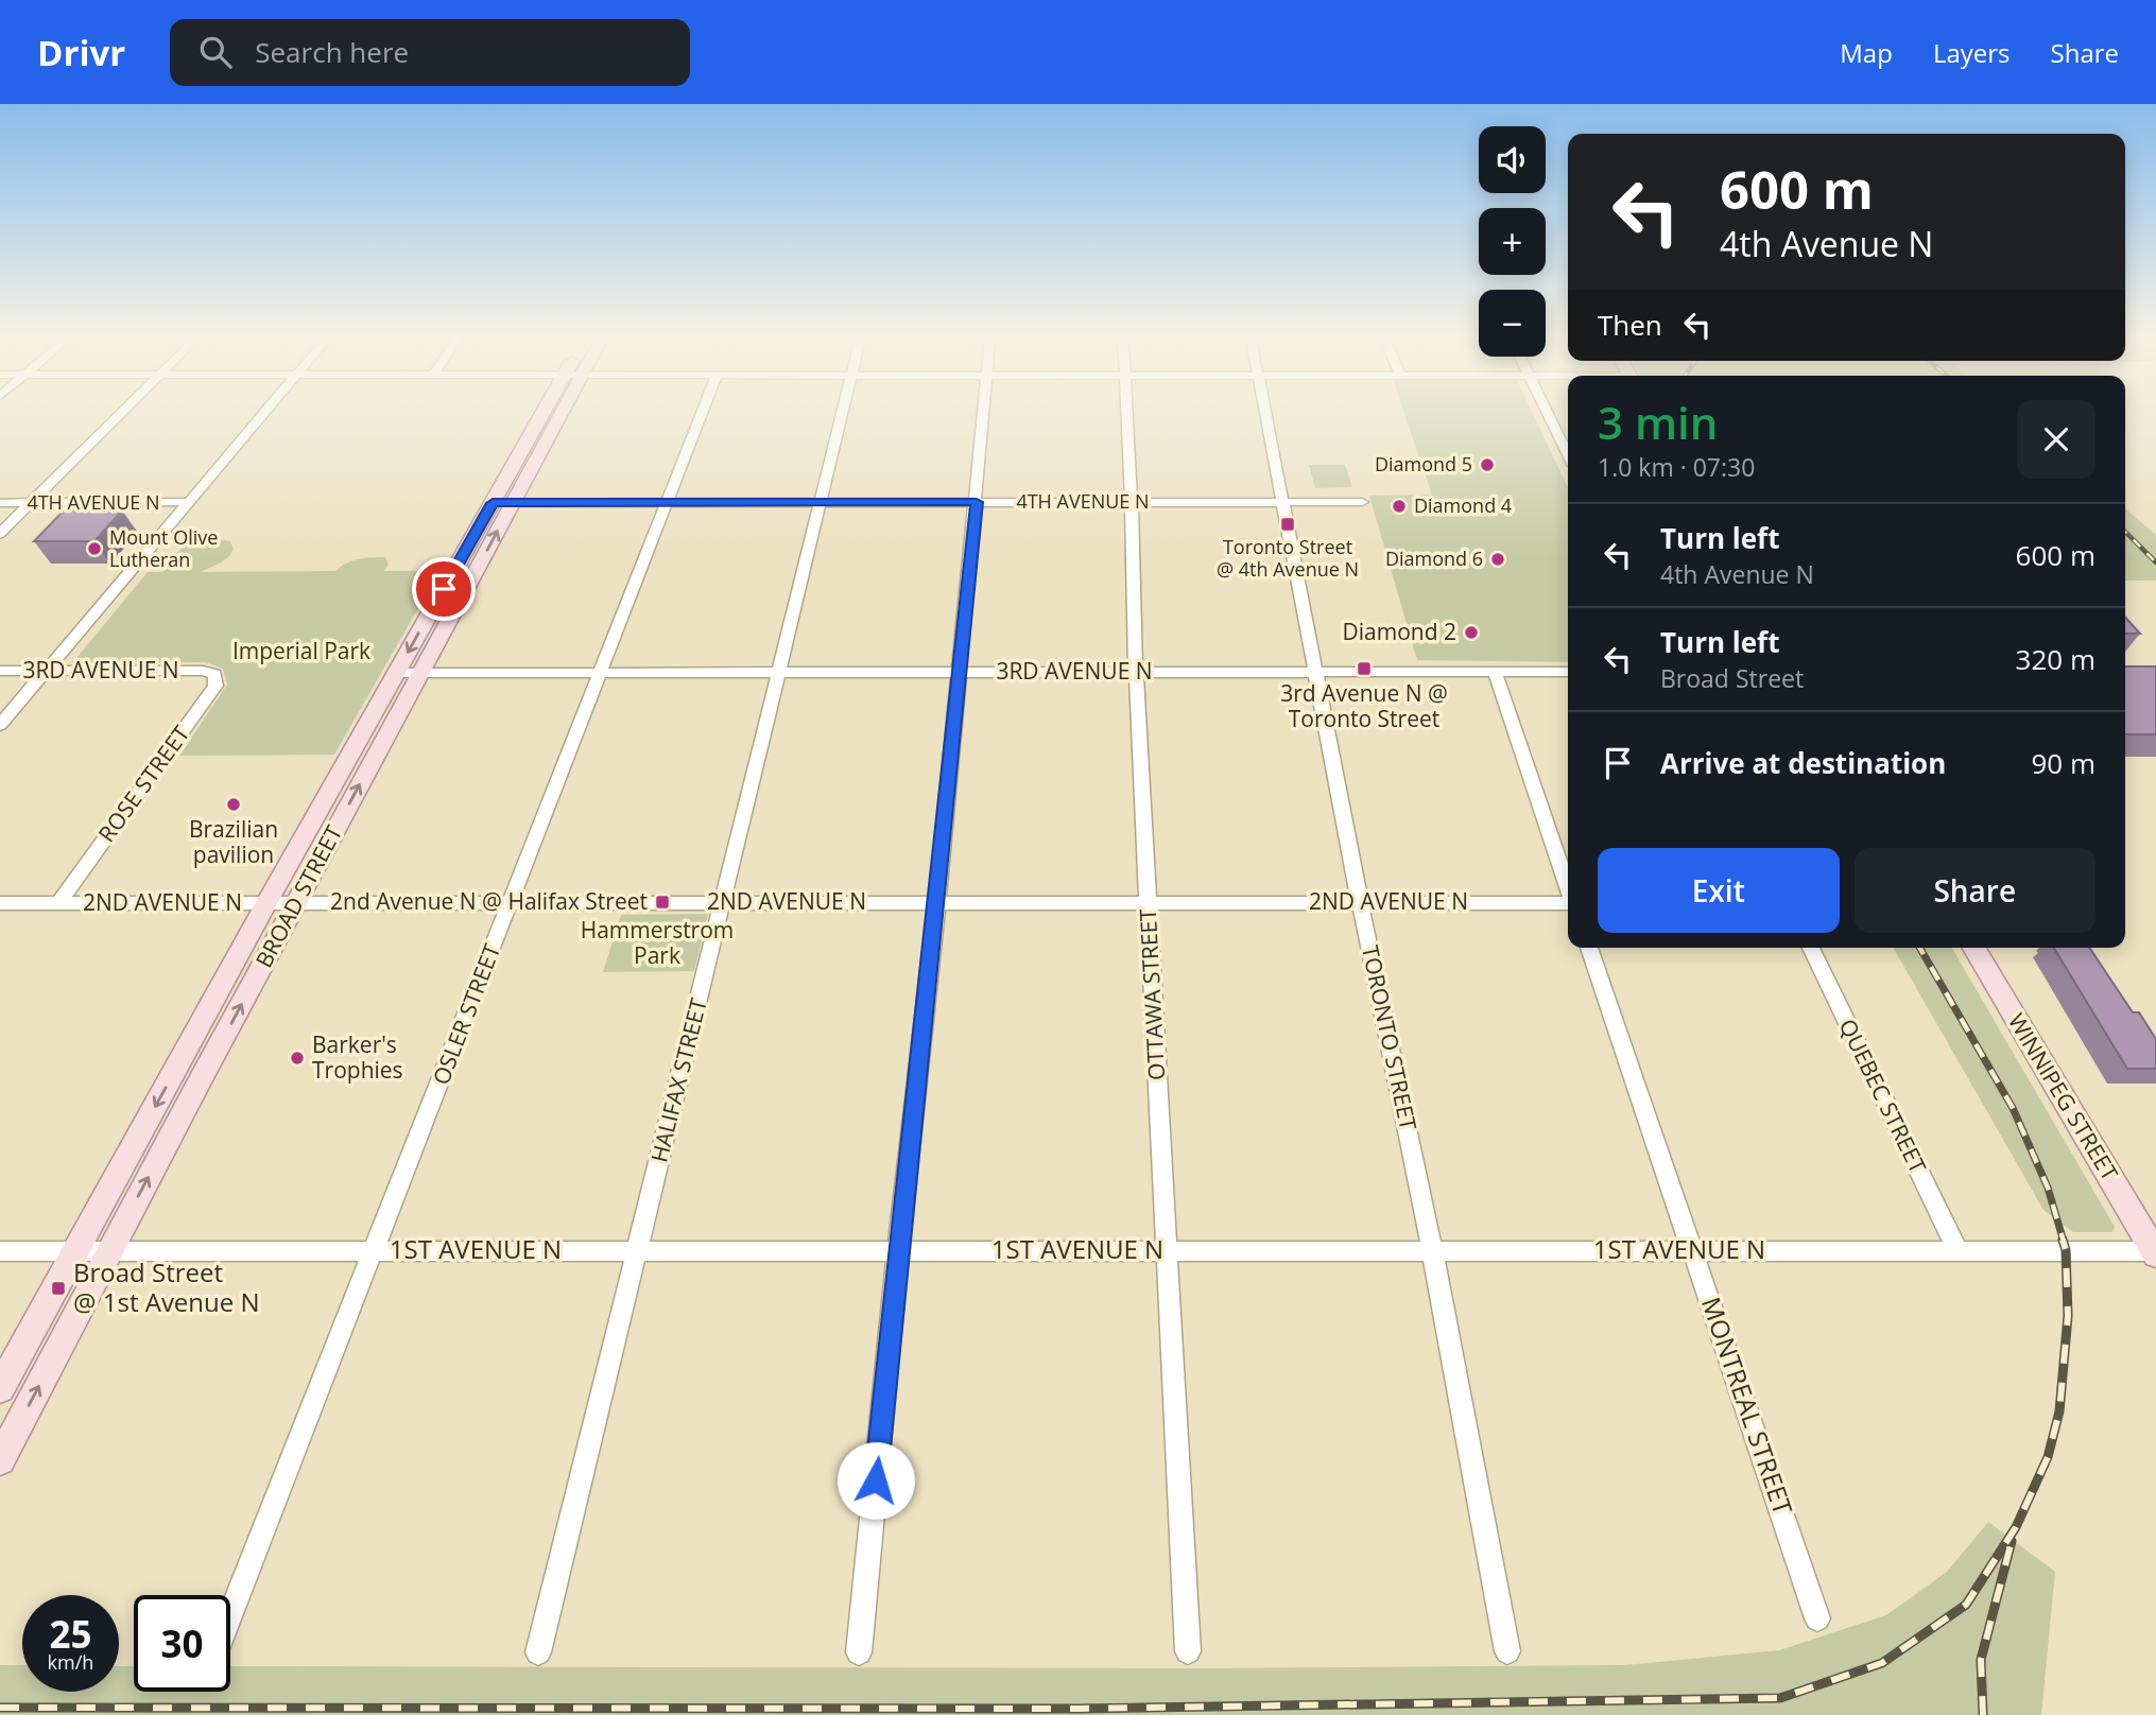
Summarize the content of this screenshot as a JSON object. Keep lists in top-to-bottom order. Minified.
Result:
{"streets":{"main road":["BROAD STREET","WINNIPEG STREET"],"street":["4TH AVENUE N","3RD AVENUE N","ROSE STREET","2ND AVENUE N","OTTAWA STREET","OSLER STREET","TORONTO STREET","HALIFAX STREET","QUEBEC STREET","1ST AVENUE N","MONTREAL STREET"]},"crossings":[["4TH AVENUE N","BROAD STREET"],["4TH AVENUE N","OTTAWA STREET"],["4TH AVENUE N","OSLER STREET"],["4TH AVENUE N","TORONTO STREET"],["4TH AVENUE N","HALIFAX STREET"],["3RD AVENUE N","ROSE STREET"],["3RD AVENUE N","BROAD STREET"],["3RD AVENUE N","OTTAWA STREET"],["3RD AVENUE N","OSLER STREET"],["3RD AVENUE N","TORONTO STREET"],["3RD AVENUE N","HALIFAX STREET"],["ROSE STREET","2ND AVENUE N"],["BROAD STREET","2ND AVENUE N"],["BROAD STREET","1ST AVENUE N"],["2ND AVENUE N","OTTAWA STREET"],["2ND AVENUE N","OSLER STREET"],["2ND AVENUE N","TORONTO STREET"],["2ND AVENUE N","HALIFAX STREET"],["OTTAWA STREET","1ST AVENUE N"],["OSLER STREET","1ST AVENUE N"],["TORONTO STREET","1ST AVENUE N"],["HALIFAX STREET","1ST AVENUE N"],["QUEBEC STREET","1ST AVENUE N"],["WINNIPEG STREET","1ST AVENUE N"],["1ST AVENUE N","MONTREAL STREET"]],"parks":["Imperial Park","Hammerstrom Park"],"places":{"other":["Diamond 5","Diamond 4","Mount Olive Lutheran","Diamond 6","Diamond 2","Brazilian pavilion","Barker's Trophies"],"transit":["Toronto Street @ 4th Avenue N","3rd Avenue N @ Toronto Street","2nd Avenue N @ Halifax Street","Broad Street @ 1st Avenue N"]},"page":{"header":"Drivr","search":"Search here","nav":["Map","Layers","Share"],"map_buttons":["+","−"],"turn":["600 m","4th Avenue N"],"then":"Then","heading":["3 min","1.0 km · 07:30"],"list":[{"name":"Turn left","note":"4th Avenue N","value":"600 m"},{"name":"Turn left","note":"Broad Street","value":"320 m"},{"name":"Arrive at destination","value":"90 m"}],"buttons":["Exit","Share"],"speed":"25 km/h","limit":"30"}}
